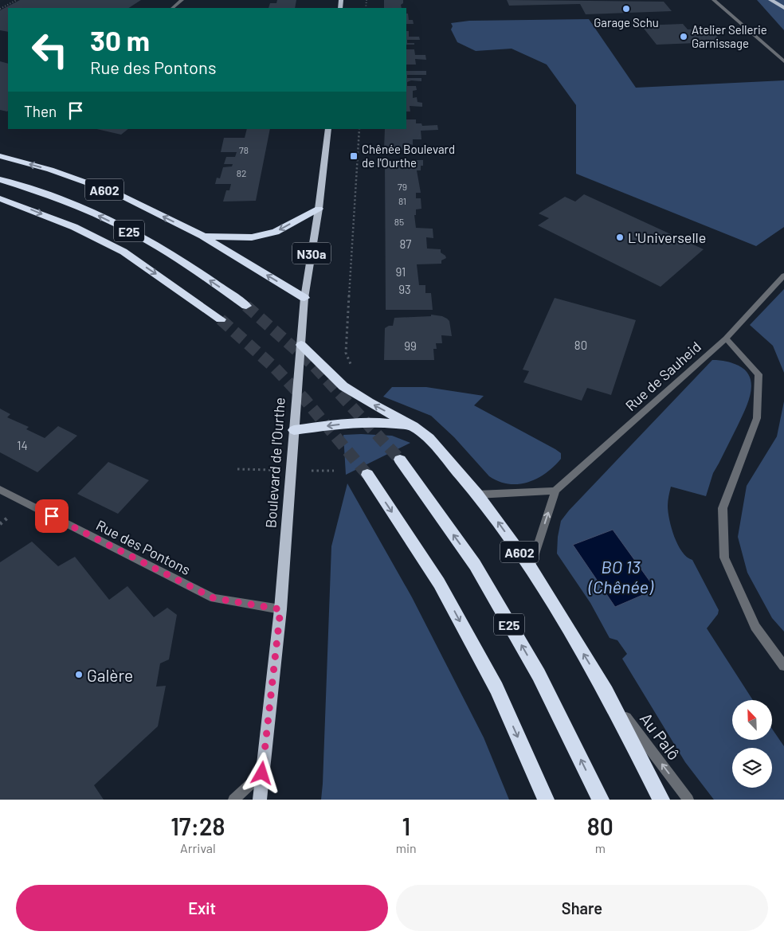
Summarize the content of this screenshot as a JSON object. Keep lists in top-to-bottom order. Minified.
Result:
{"streets":{"highway":["A602","E25"],"main road":["N30a","Boulevard de l'Ourthe"],"street":["Rue de Sauheid","Rue des Pontons","Au Palô"]},"crossings":[["A602","Boulevard de l'Ourthe"],["A602","Au Palô"],["Boulevard de l'Ourthe","Rue des Pontons"]],"one_way":["Au Palô"],"water":["BO 13 (Chênée)"],"places":{"other":["Garage Schu","Atelier Sellerie Garnissage","L'Universelle","Galère"],"transit":["Chênée Boulevard de l'Ourthe"]},"house_numbers":["78","82","79","81","85","87","91","93","80","99","14"],"north":"top left","page":{"turn":["30 m","Rue des Pontons"],"then":"Then","eta":["17:28","Arrival","1","min","80","m"],"buttons":["Exit","Share"]}}
